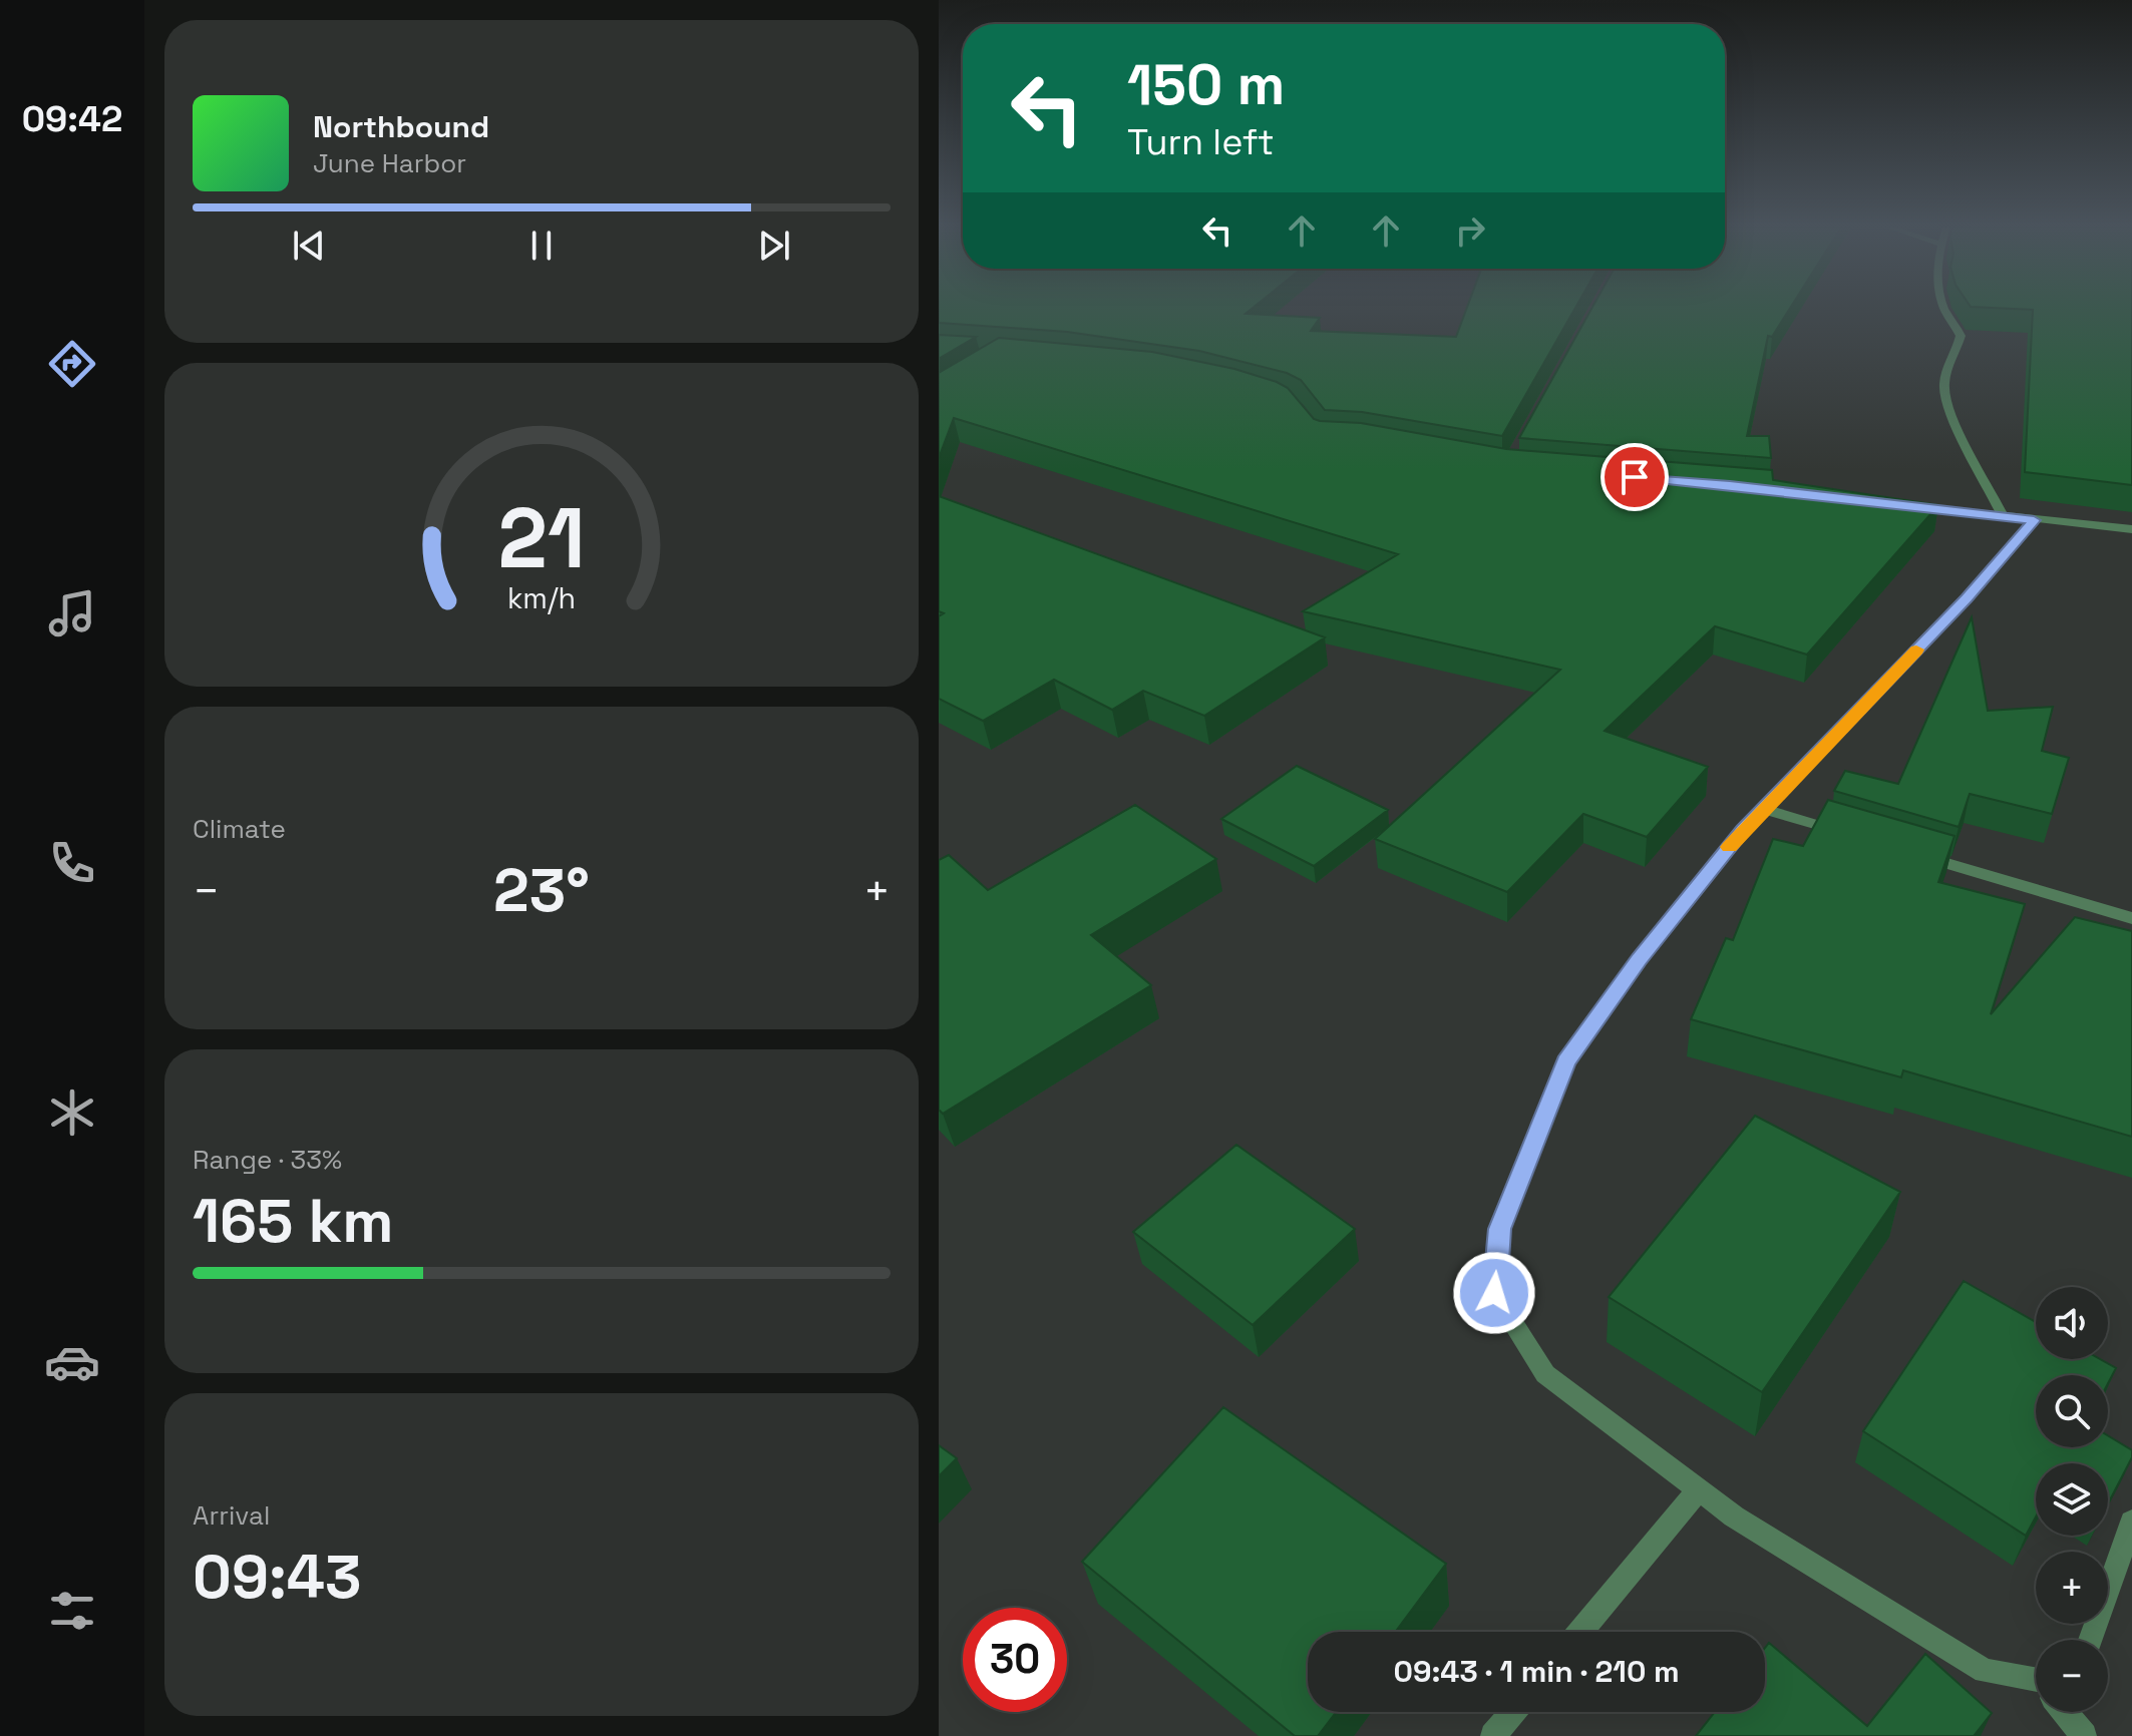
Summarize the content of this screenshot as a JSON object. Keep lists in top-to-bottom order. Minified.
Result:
{"page":{"tabs":"09:42","turn":["150 m","Turn left"],"song":["Northbound","June Harbor"],"tile":["Climate",["Range · 33%","165 km"],["Arrival","09:43"]],"heat":["−","23°","+"],"map_buttons":["+","−"],"limit":"30","trip":"09:43 · 1 min · 210 m","gauge":["21","km/h"]}}
